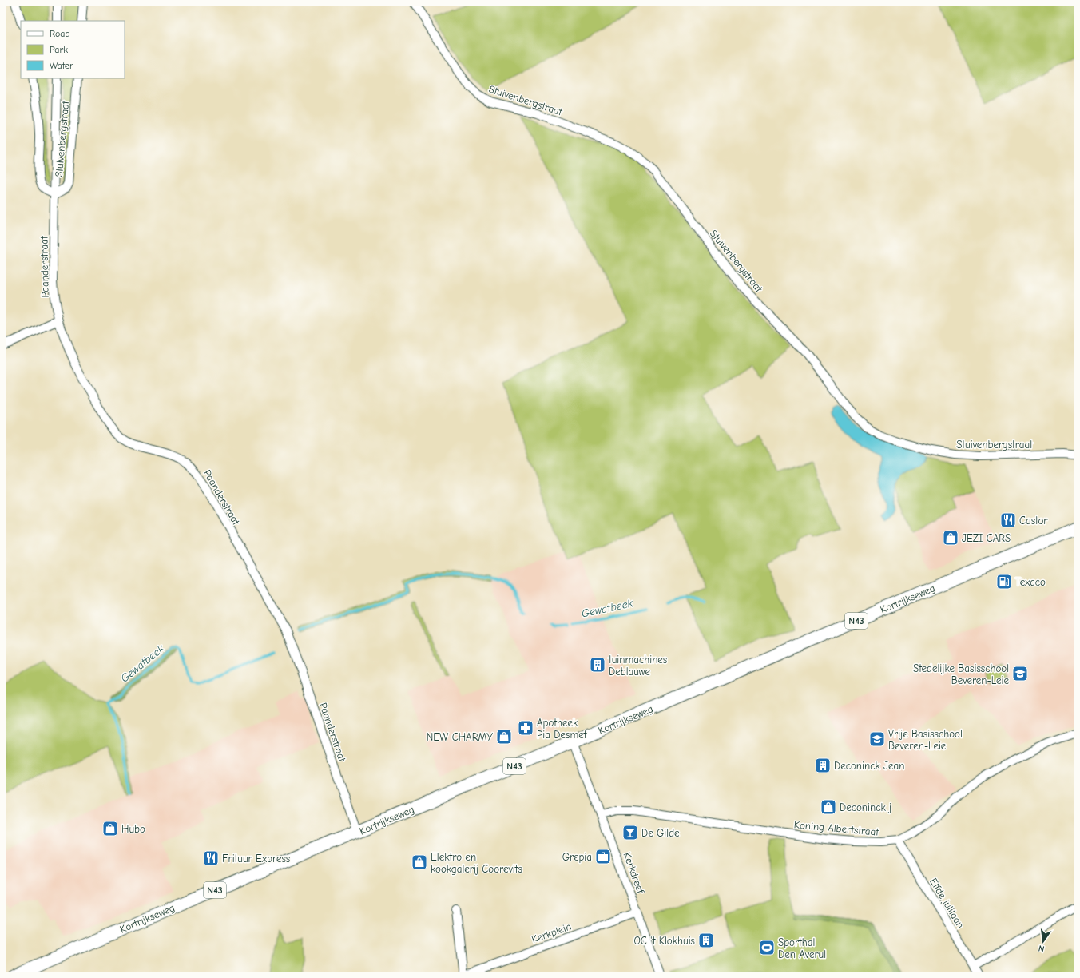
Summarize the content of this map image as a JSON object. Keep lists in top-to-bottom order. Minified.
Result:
{"streets":{"main road":["Kortrijkseweg","N43"],"street":["Stuivenbergstraat","Paanderstraat","Koning Albertstraat","Kerkdreef","Elfde julilaan","Kerkplein"]},"crossings":[["Stuivenbergstraat","Paanderstraat"],["Paanderstraat","Kortrijkseweg"],["Kortrijkseweg","Kerkdreef"],["Koning Albertstraat","Kerkdreef"],["Koning Albertstraat","Elfde julilaan"],["Kerkdreef","Kerkplein"]],"water":["Gewatbeek"],"places":{"restaurant":["Castor","Frituur Express"],"shop":["JEZI CARS","NEW CHARMY","Deconinck j","Hubo","Elektro en kookgalerij Coorevits"],"fuel station":["Texaco"],"building":["tuinmachines Deblauwe","Deconinck Jean","OC 't Klokhuis"],"school or university":["Stedelijke Basisschool Beveren-Leie","Vrije Basisschool Beveren-Leie"],"pharmacy":["Apotheek Pia Desmet"],"bar":["De Gilde"],"office":["Grepia"],"sports":["Sporthal Den Averul"]},"legend":["Road","Park","Water"],"north":"bottom"}
